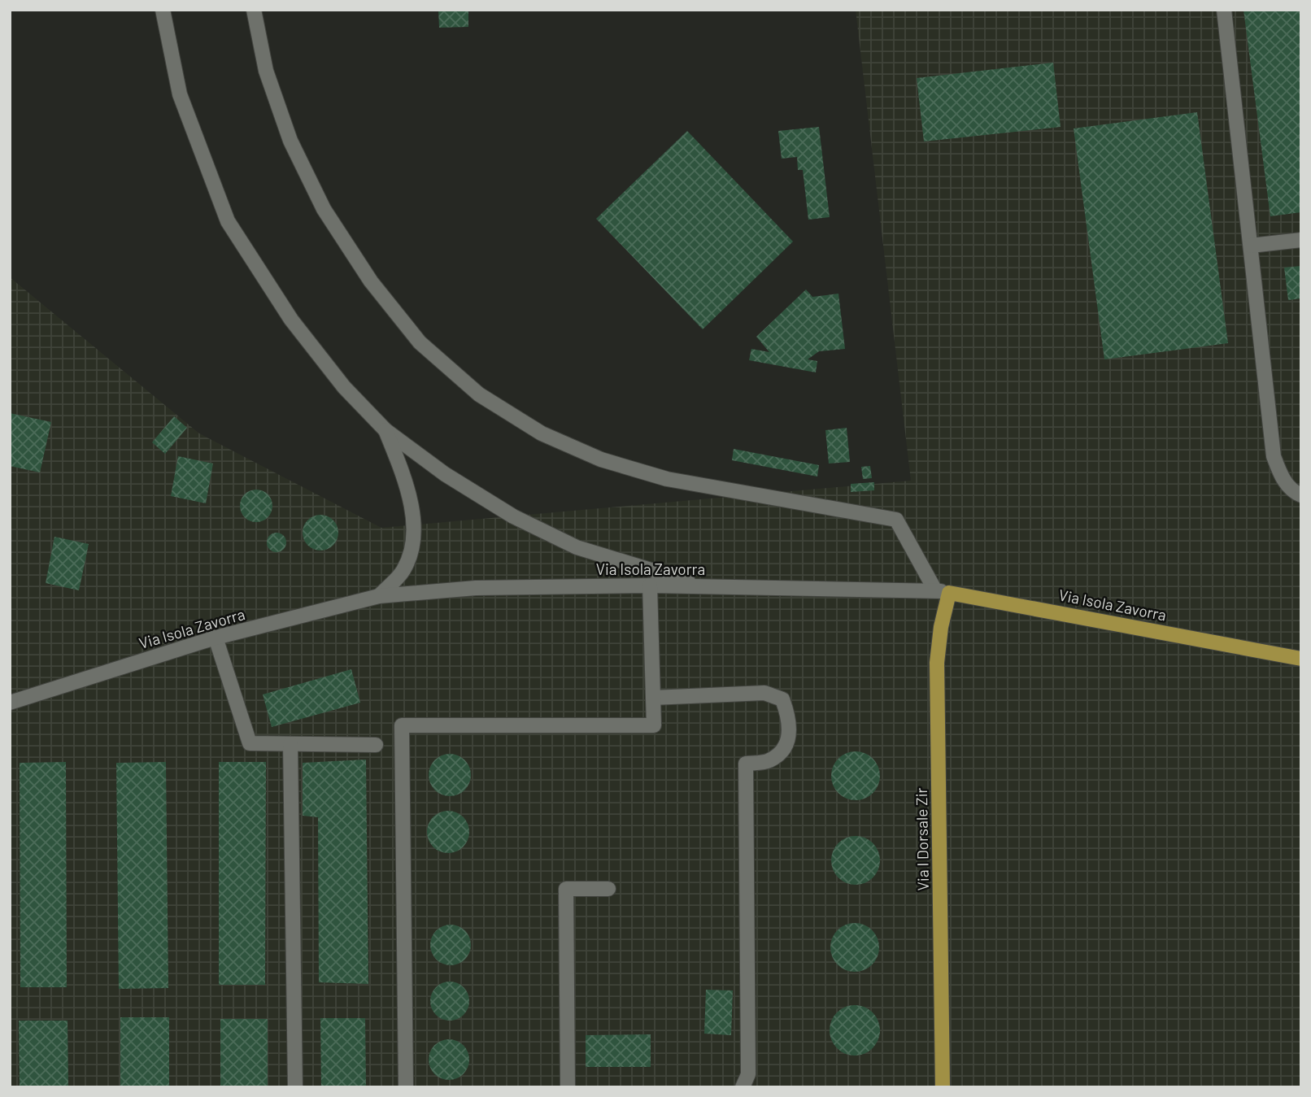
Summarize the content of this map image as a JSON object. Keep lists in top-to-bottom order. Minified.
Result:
{"streets":{"main road":["Via Isola Zavorra","Via I Dorsale Zir"]},"crossings":[["Via Isola Zavorra","Via I Dorsale Zir"]]}
